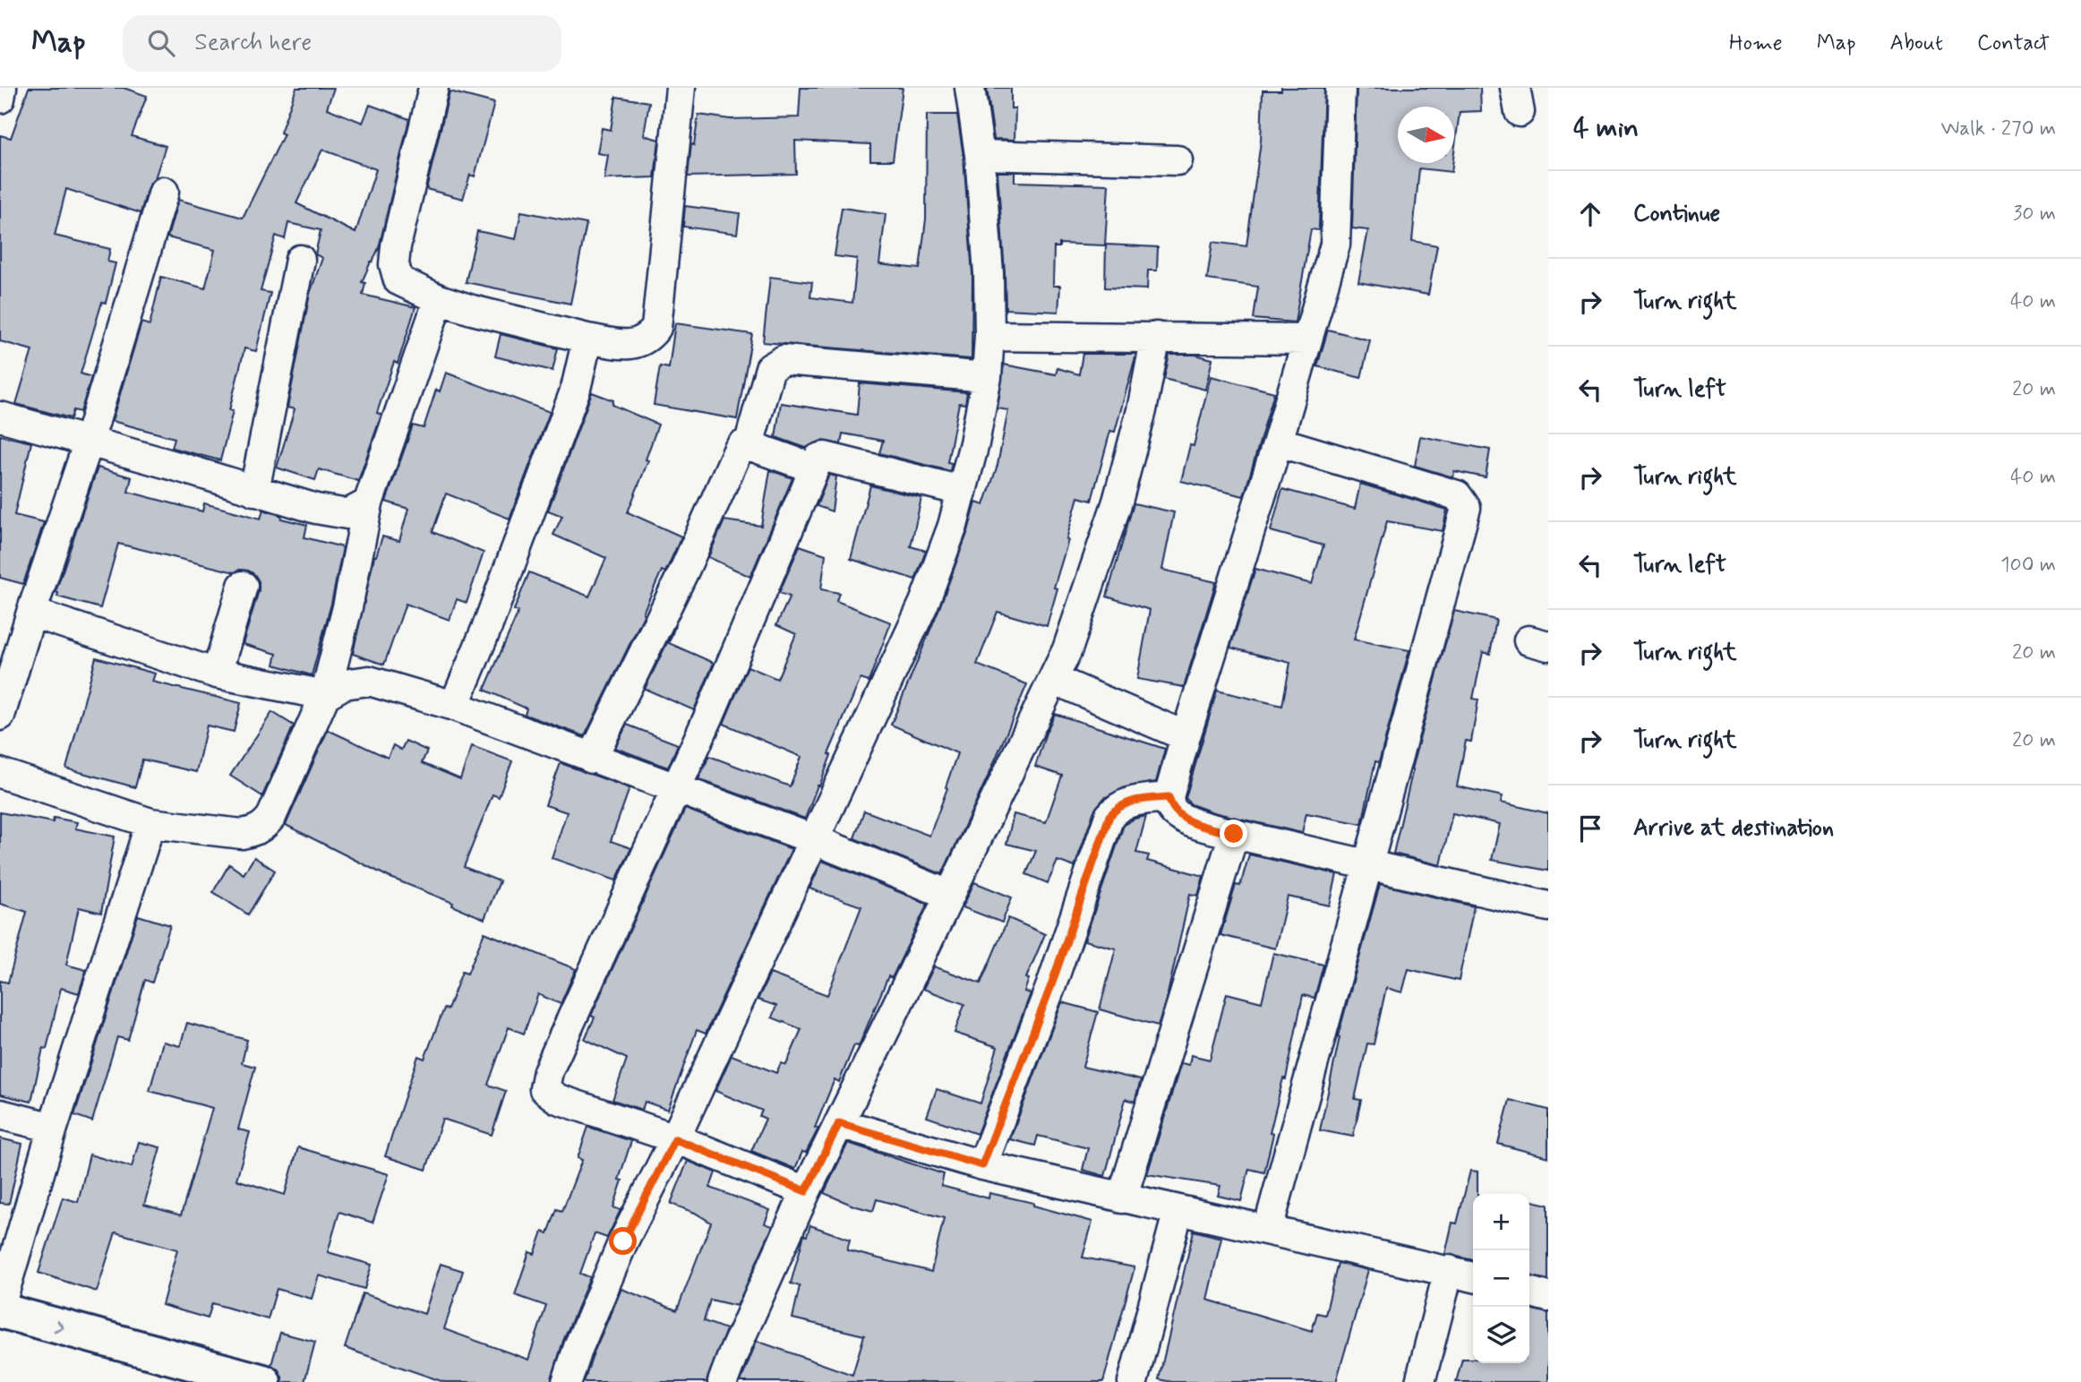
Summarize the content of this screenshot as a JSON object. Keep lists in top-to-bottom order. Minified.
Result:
{"north":"right","page":{"header":"Map","search":"Search here","nav":["Home","Map","About","Contact"],"heading":["4 min","Walk · 270 m"],"list":[["Continue","30 m"],["Turn right","40 m"],["Turn left","20 m"],["Turn right","40 m"],["Turn left","100 m"],["Turn right","20 m"],["Turn right","20 m"],"Arrive at destination"],"map_buttons":["+","−"]}}
